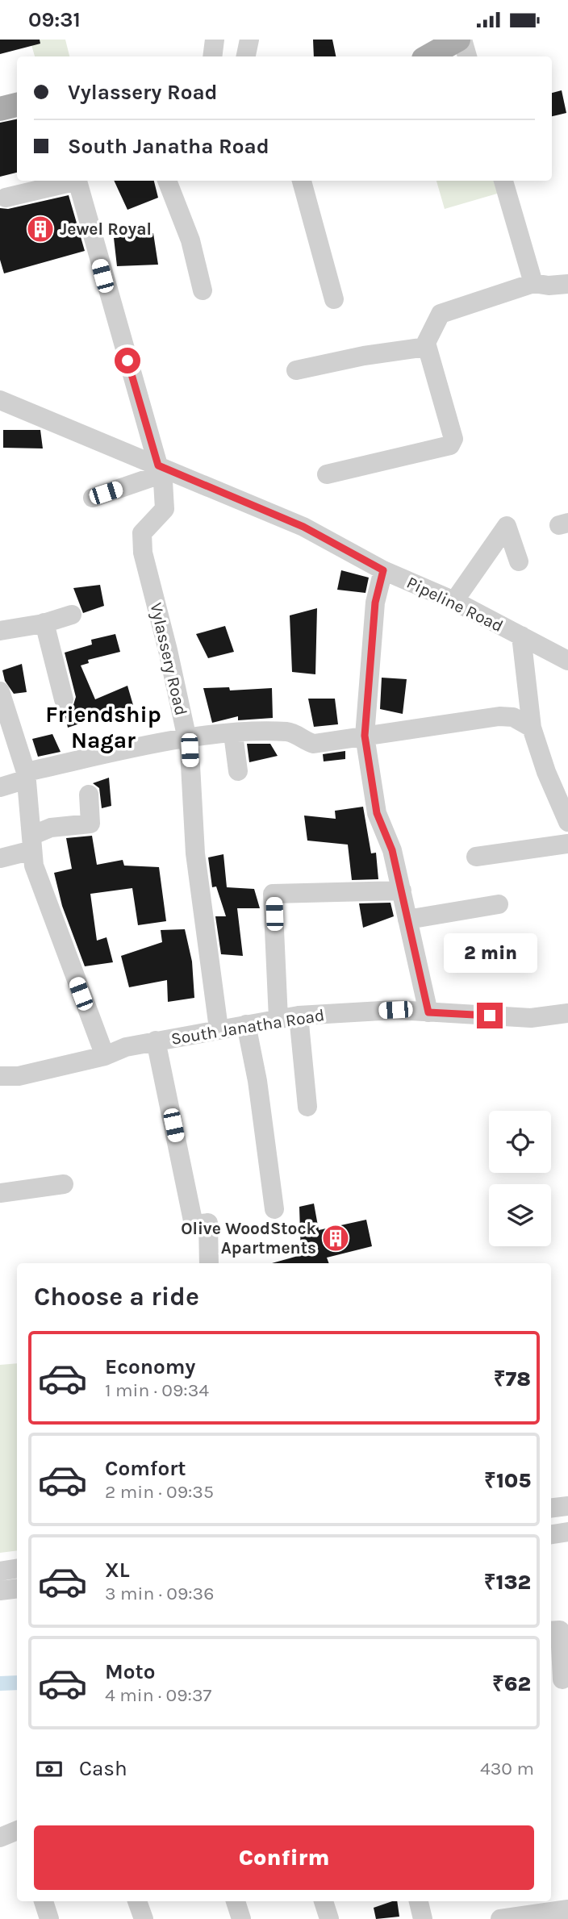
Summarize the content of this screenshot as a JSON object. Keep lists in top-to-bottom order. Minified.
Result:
{"streets":{"street":["Pipeline Road","Vylassery Road","South Janatha Road"]},"crossings":[["Pipeline Road","Vylassery Road"],["Vylassery Road","South Janatha Road"]],"districts":["Friendship Nagar"],"places":{"building":["Jewel Royal","Olive WoodStock Apartments"]},"page":{"status":"09:31","banner":["Vylassery Road","South Janatha Road"],"bubble":"2 min","heading":"Choose a ride","list":[{"name":"Economy","note":"1 min · 09:34","value":"₹78"},{"name":"Comfort","note":"2 min · 09:35","value":"₹105"},{"name":"XL","note":"3 min · 09:36","value":"₹132"},{"name":"Moto","note":"4 min · 09:37","value":"₹62"}],"pay":["Cash","430 m"],"buttons":"Confirm"}}
